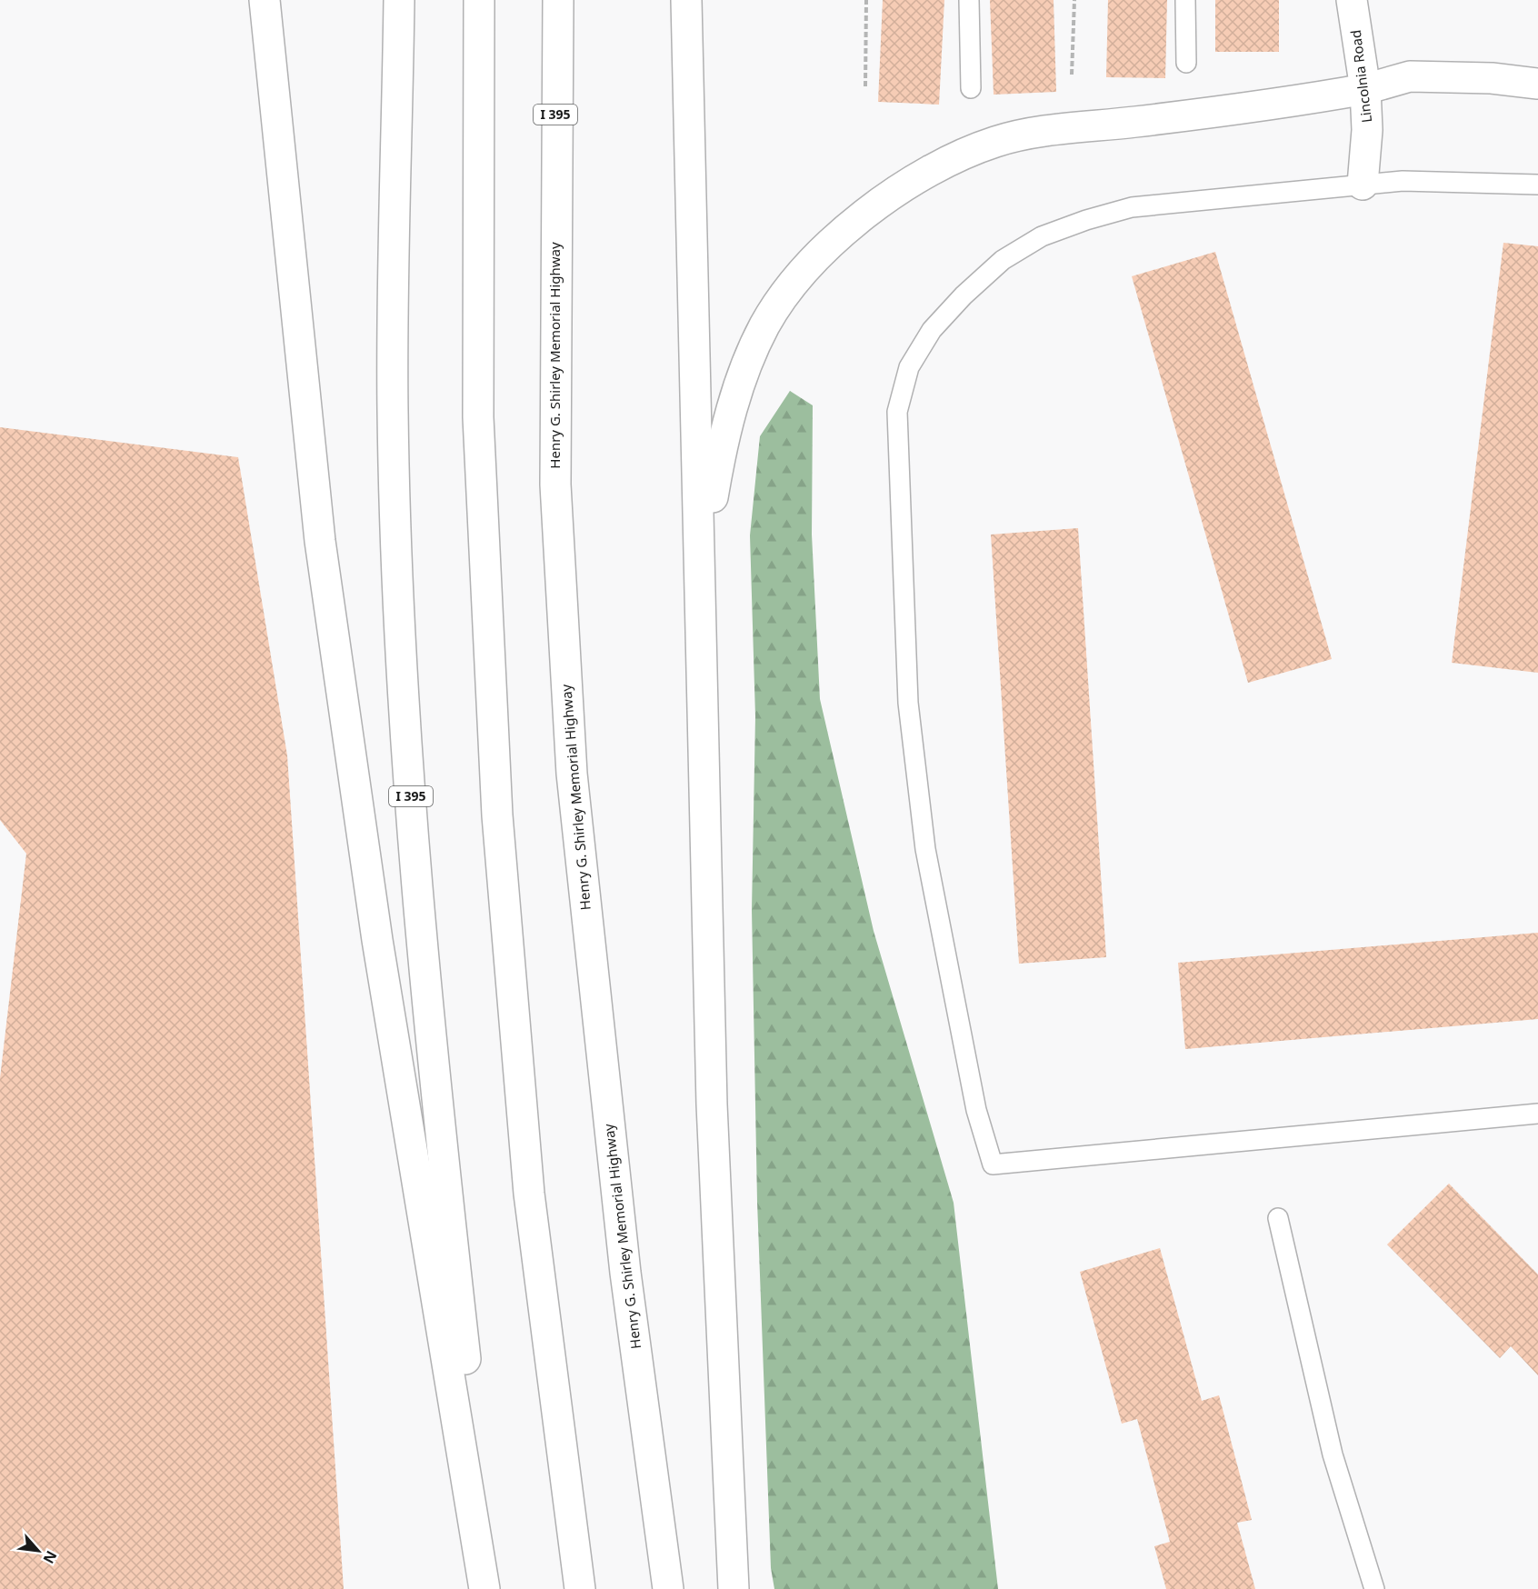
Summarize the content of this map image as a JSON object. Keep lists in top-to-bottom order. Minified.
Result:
{"streets":{"main road":["Lincolnia Road","I 395","Henry G. Shirley Memorial Highway"]},"north":"bottom right"}
